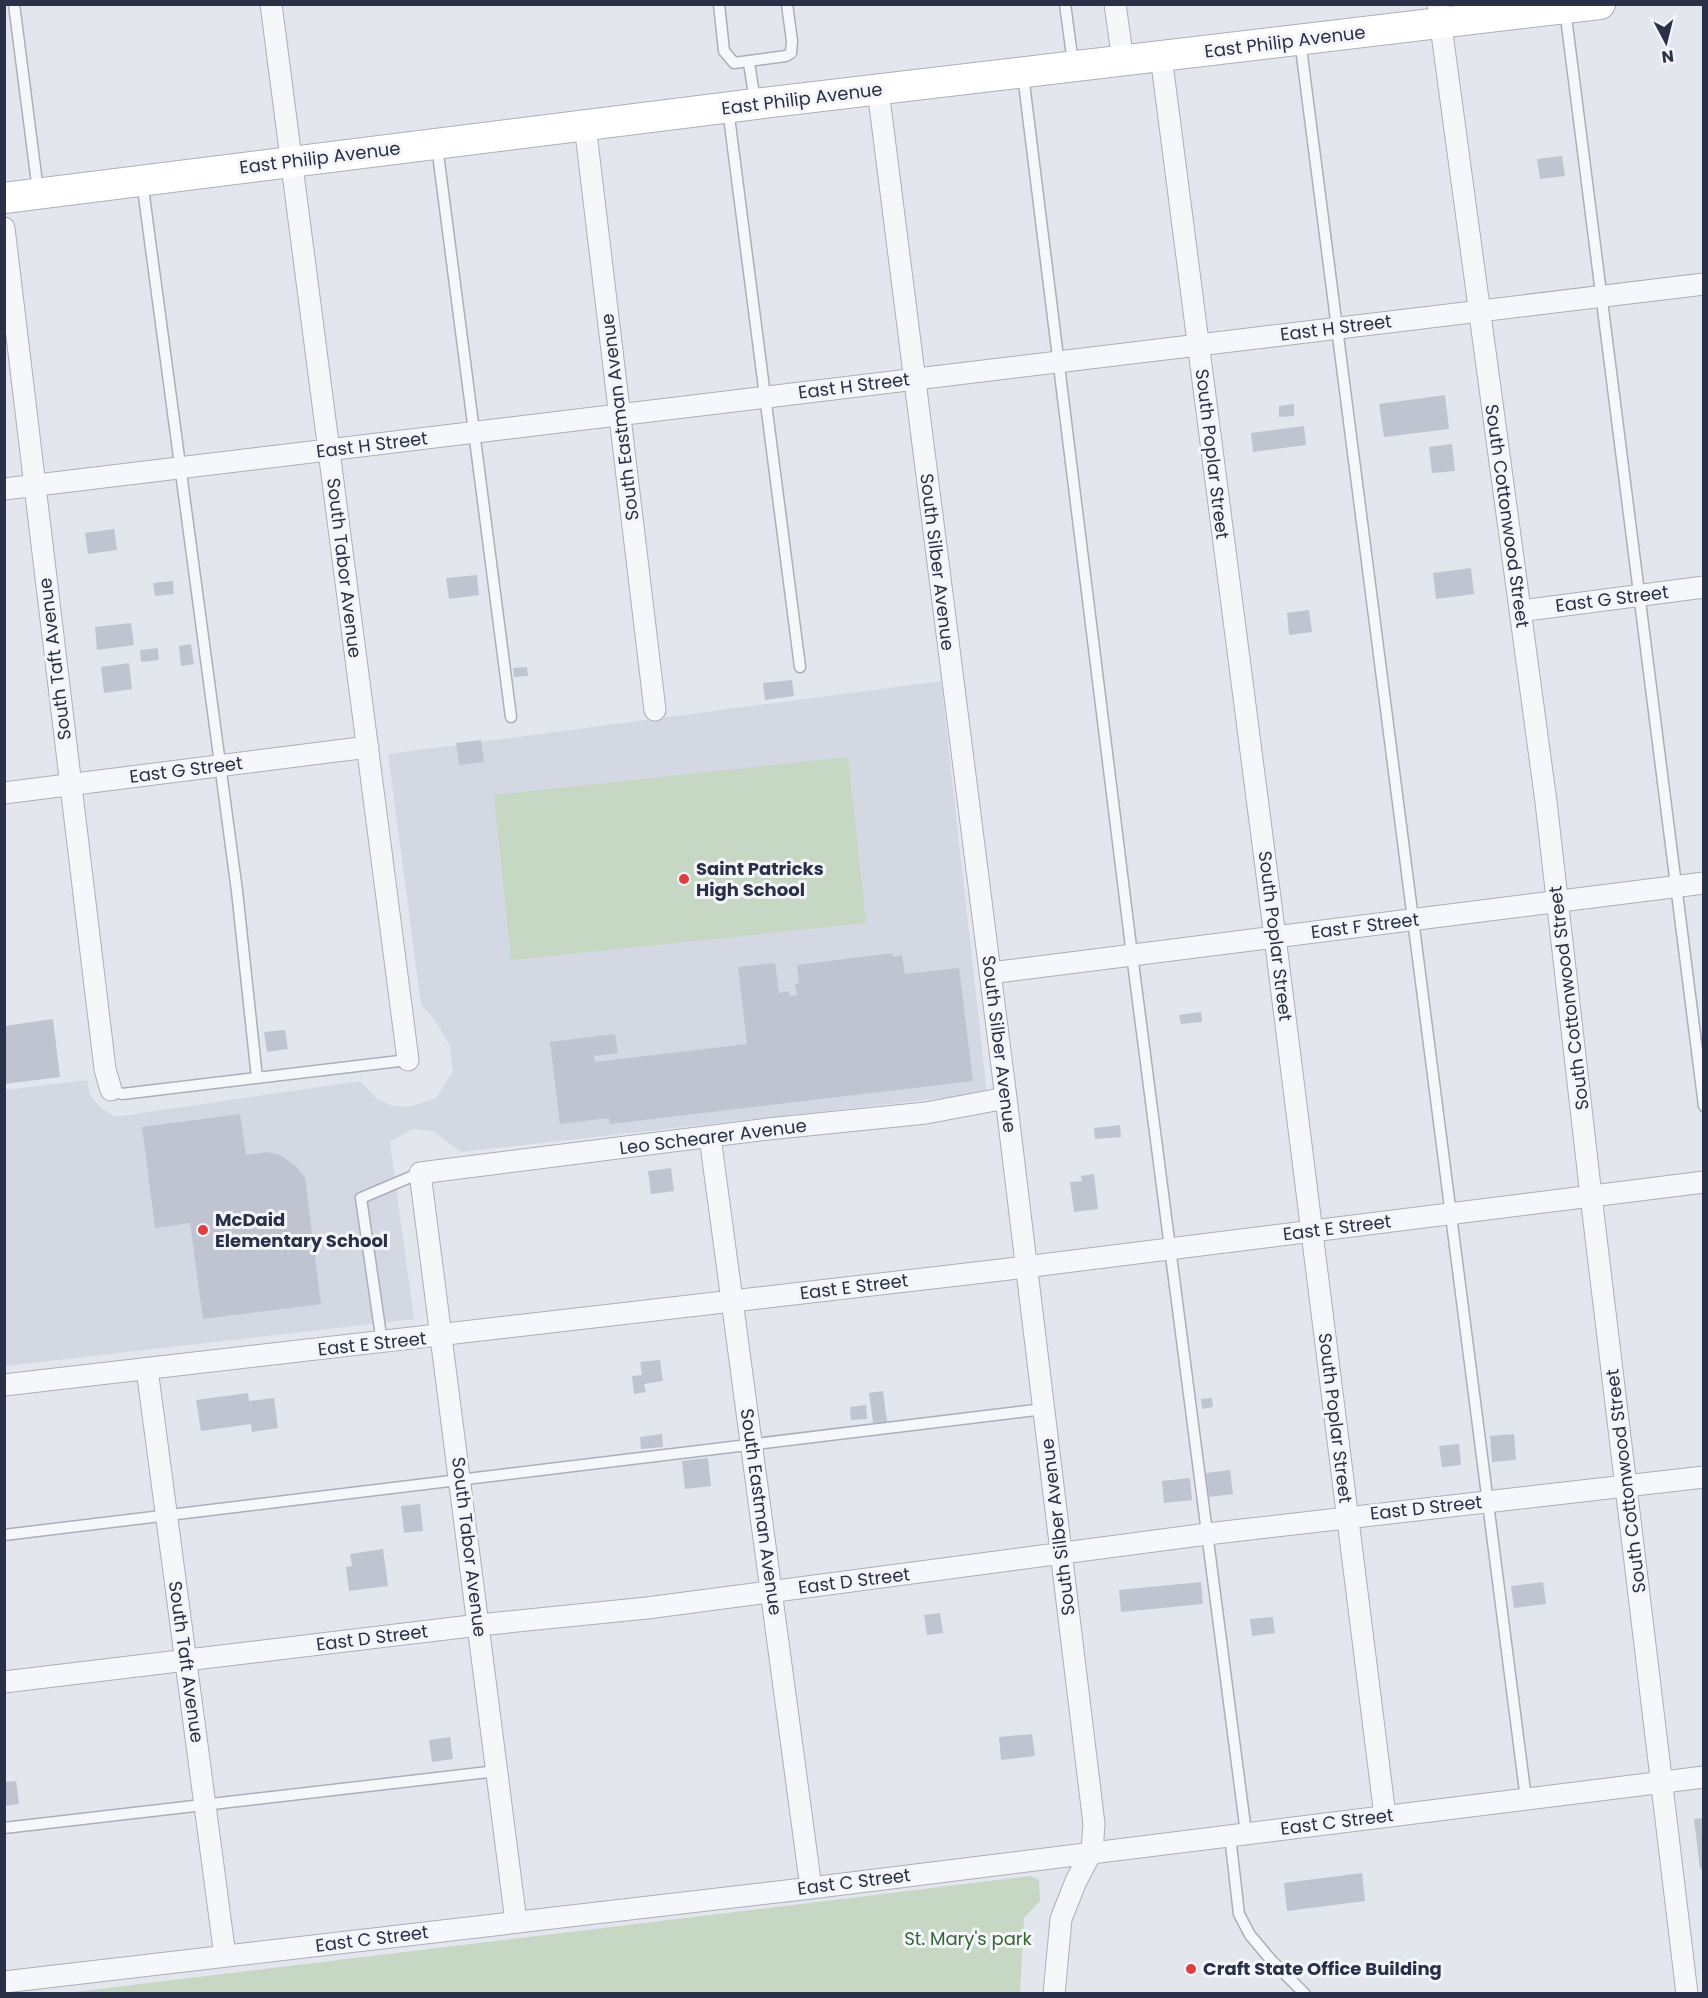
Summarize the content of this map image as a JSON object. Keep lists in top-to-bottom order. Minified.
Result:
{"streets":{"main road":["East Philip Avenue"],"street":["East H Street","South Eastman Avenue","South Poplar Street","South Cottonwood Street","South Silber Avenue","South Tabor Avenue","East G Street","South Taft Avenue","East F Street","Leo Schearer Avenue","East E Street","East D Street","East C Street"]},"crossings":[["East Philip Avenue","South Eastman Avenue"],["East Philip Avenue","South Poplar Street"],["East Philip Avenue","South Cottonwood Street"],["East Philip Avenue","South Silber Avenue"],["East Philip Avenue","South Tabor Avenue"],["East H Street","South Eastman Avenue"],["East H Street","South Poplar Street"],["East H Street","South Cottonwood Street"],["East H Street","South Silber Avenue"],["East H Street","South Tabor Avenue"],["East H Street","South Taft Avenue"],["South Eastman Avenue","Leo Schearer Avenue"],["South Eastman Avenue","East E Street"],["South Eastman Avenue","East D Street"],["South Eastman Avenue","East C Street"],["South Poplar Street","East F Street"],["South Poplar Street","East E Street"],["South Poplar Street","East D Street"],["South Poplar Street","East C Street"],["South Cottonwood Street","East G Street"],["South Cottonwood Street","East F Street"],["South Cottonwood Street","East E Street"],["South Cottonwood Street","East D Street"],["South Cottonwood Street","East C Street"],["South Silber Avenue","East F Street"],["South Silber Avenue","Leo Schearer Avenue"],["South Silber Avenue","East E Street"],["South Silber Avenue","East D Street"],["South Silber Avenue","East C Street"],["South Tabor Avenue","East G Street"],["South Tabor Avenue","Leo Schearer Avenue"],["South Tabor Avenue","East E Street"],["South Tabor Avenue","East D Street"],["South Tabor Avenue","East C Street"],["East G Street","South Taft Avenue"],["South Taft Avenue","East E Street"],["South Taft Avenue","East D Street"],["South Taft Avenue","East C Street"]],"parks":["St. Mary's park"],"places":["Saint Patricks High School","McDaid Elementary School","Craft State Office Building"],"north":"bottom"}
